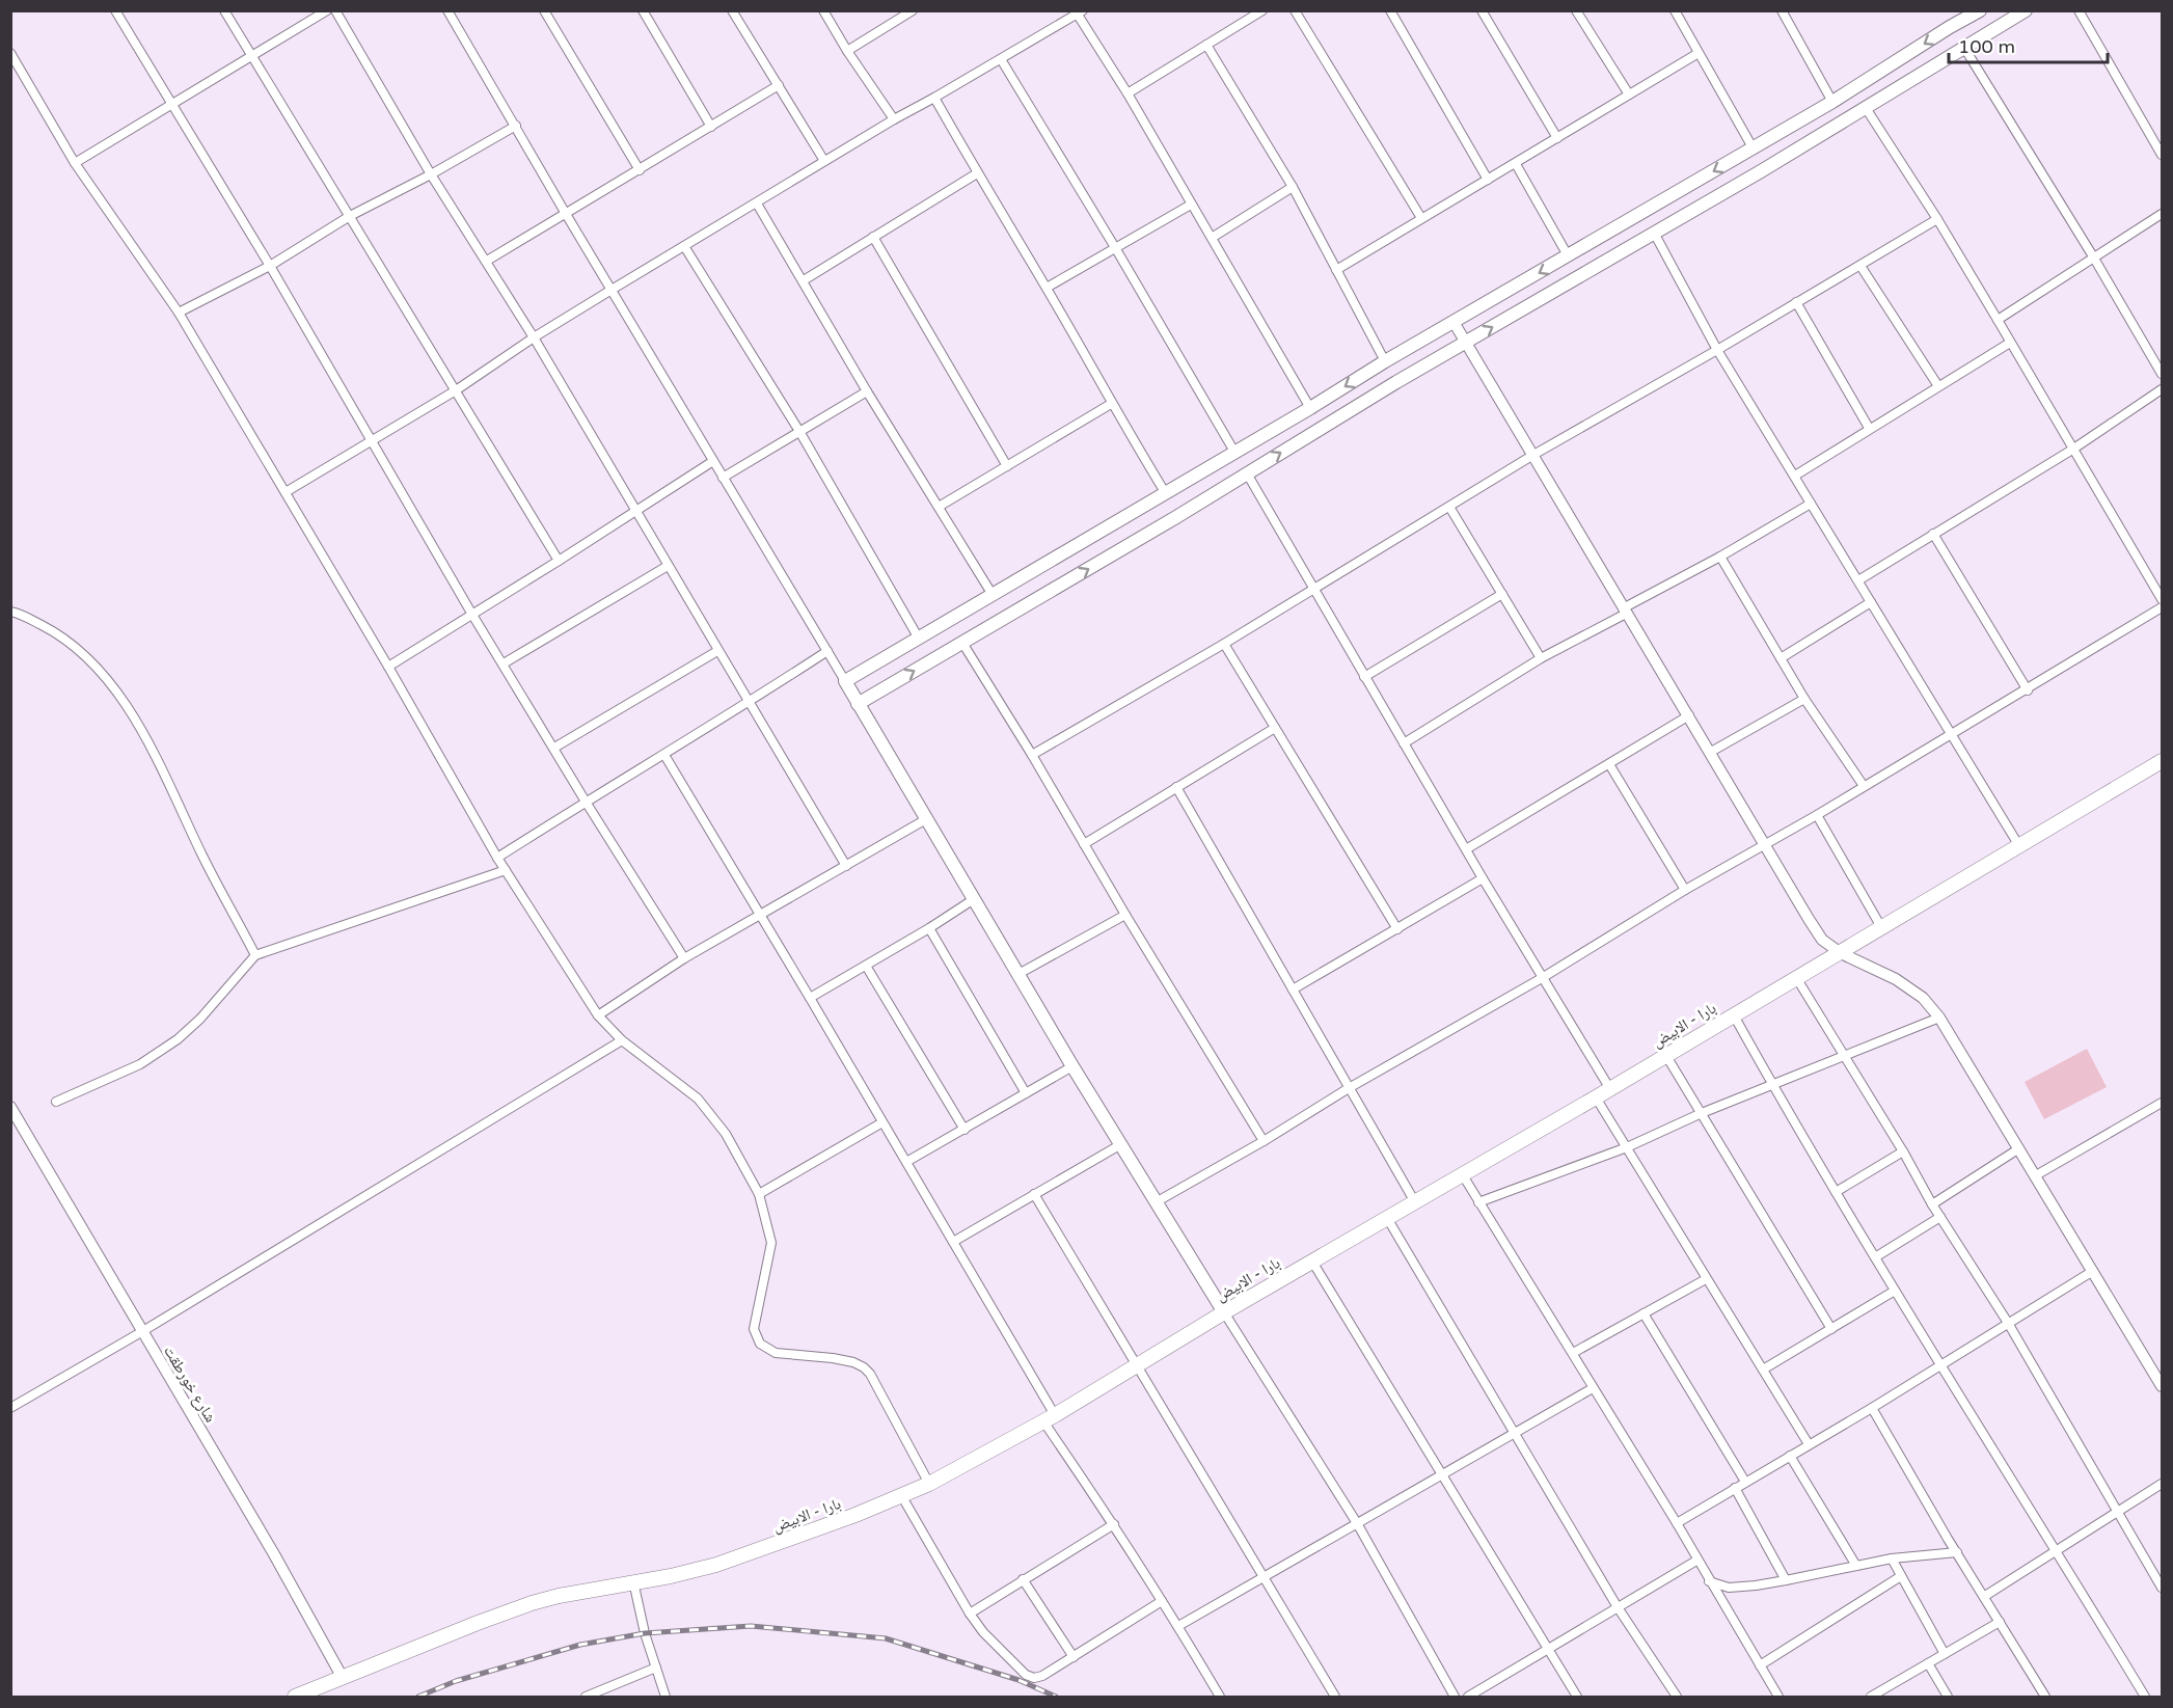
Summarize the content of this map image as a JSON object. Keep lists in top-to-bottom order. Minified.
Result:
{"streets":{"main road":["بارا - الابيض"],"street":["شارع خورطقت"]},"crossings":[["بارا - الابيض","شارع خورطقت"]],"scale_bar":"100 m"}
